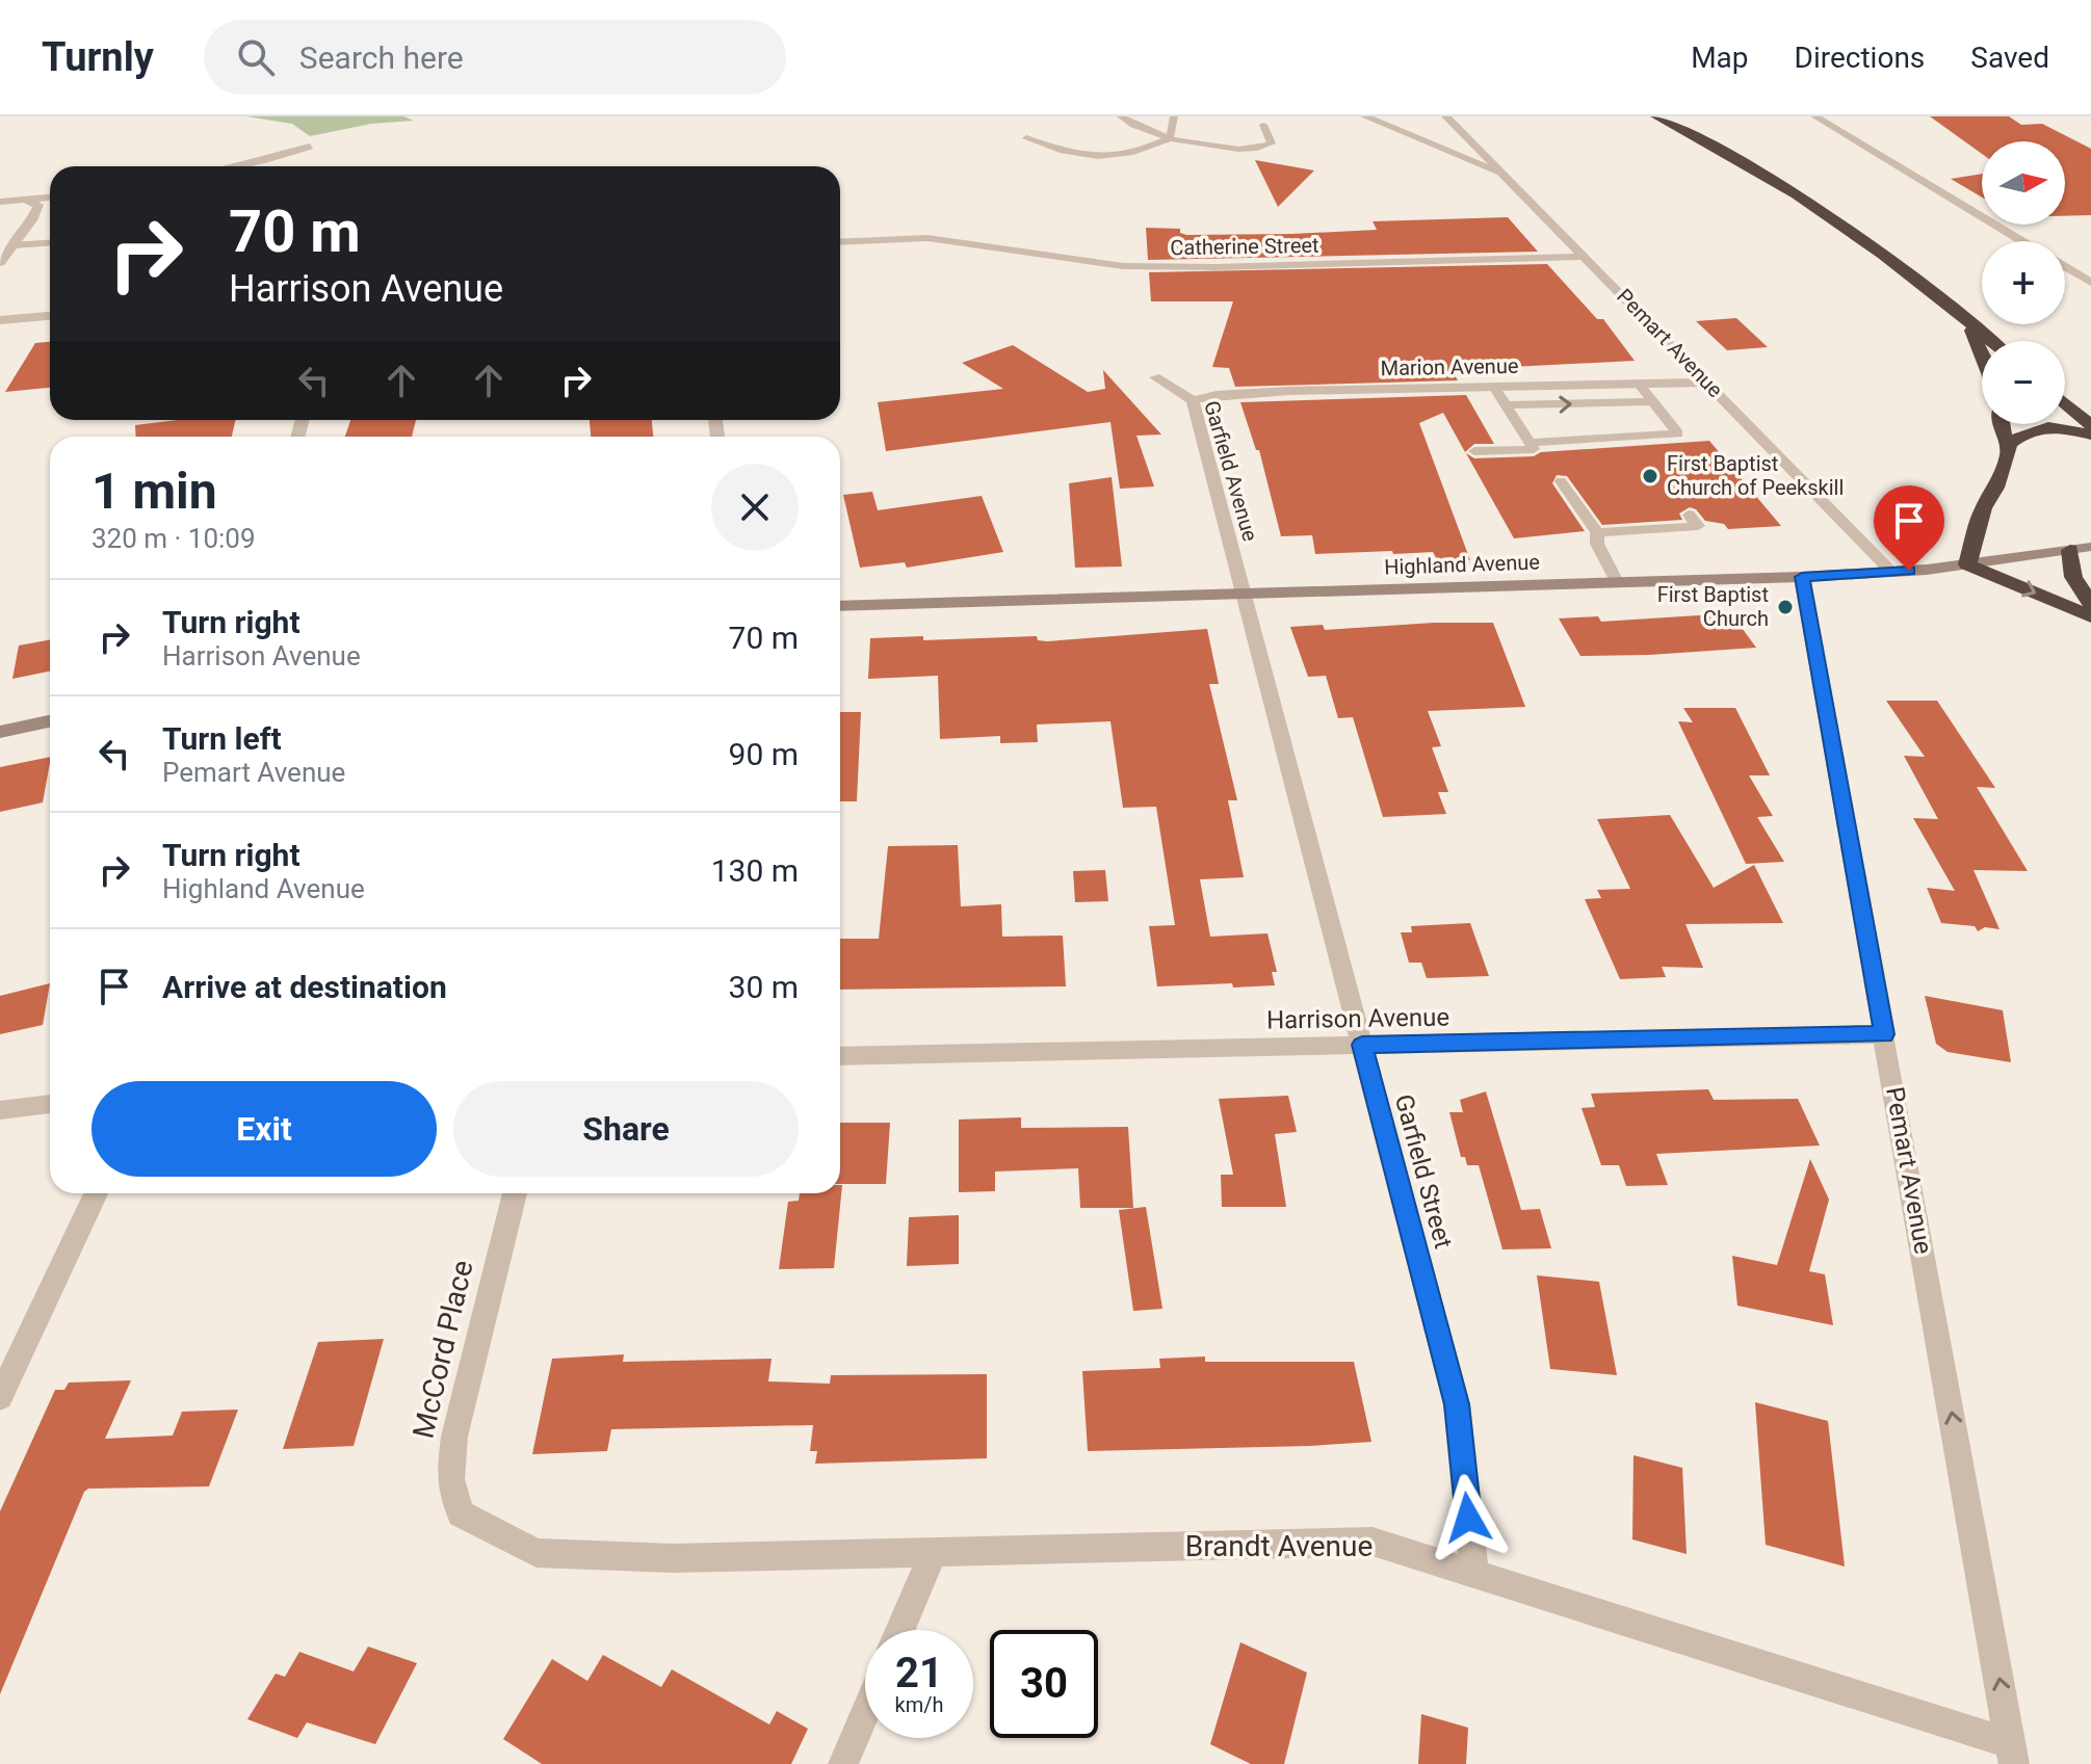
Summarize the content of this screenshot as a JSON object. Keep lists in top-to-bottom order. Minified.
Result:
{"streets":{"street":["Catherine Street","Pemart Avenue","Marion Avenue","Garfield Avenue","Highland Avenue","Harrison Avenue","Garfield Street","McCord Place","Brandt Avenue"]},"crossings":[["Catherine Street","Pemart Avenue"],["Pemart Avenue","Marion Avenue"],["Pemart Avenue","Highland Avenue"],["Pemart Avenue","Harrison Avenue"],["Pemart Avenue","Brandt Avenue"],["Marion Avenue","Garfield Avenue"],["Garfield Avenue","Highland Avenue"],["Garfield Avenue","Garfield Street"],["Highland Avenue","Garfield Street"],["Harrison Avenue","Garfield Street"],["Garfield Street","Brandt Avenue"],["McCord Place","Brandt Avenue"]],"one_way":["Pemart Avenue"],"places":["First Baptist Church of Peekskill","First Baptist Church"],"north":"right","page":{"header":"Turnly","search":"Search here","nav":["Map","Directions","Saved"],"map_buttons":["+","−"],"turn":["70 m","Harrison Avenue"],"heading":["1 min","320 m · 10:09"],"list":[{"name":"Turn right","note":"Harrison Avenue","value":"70 m"},{"name":"Turn left","note":"Pemart Avenue","value":"90 m"},{"name":"Turn right","note":"Highland Avenue","value":"130 m"},{"name":"Arrive at destination","value":"30 m"}],"buttons":["Exit","Share"],"speed":"21 km/h","limit":"30"}}
